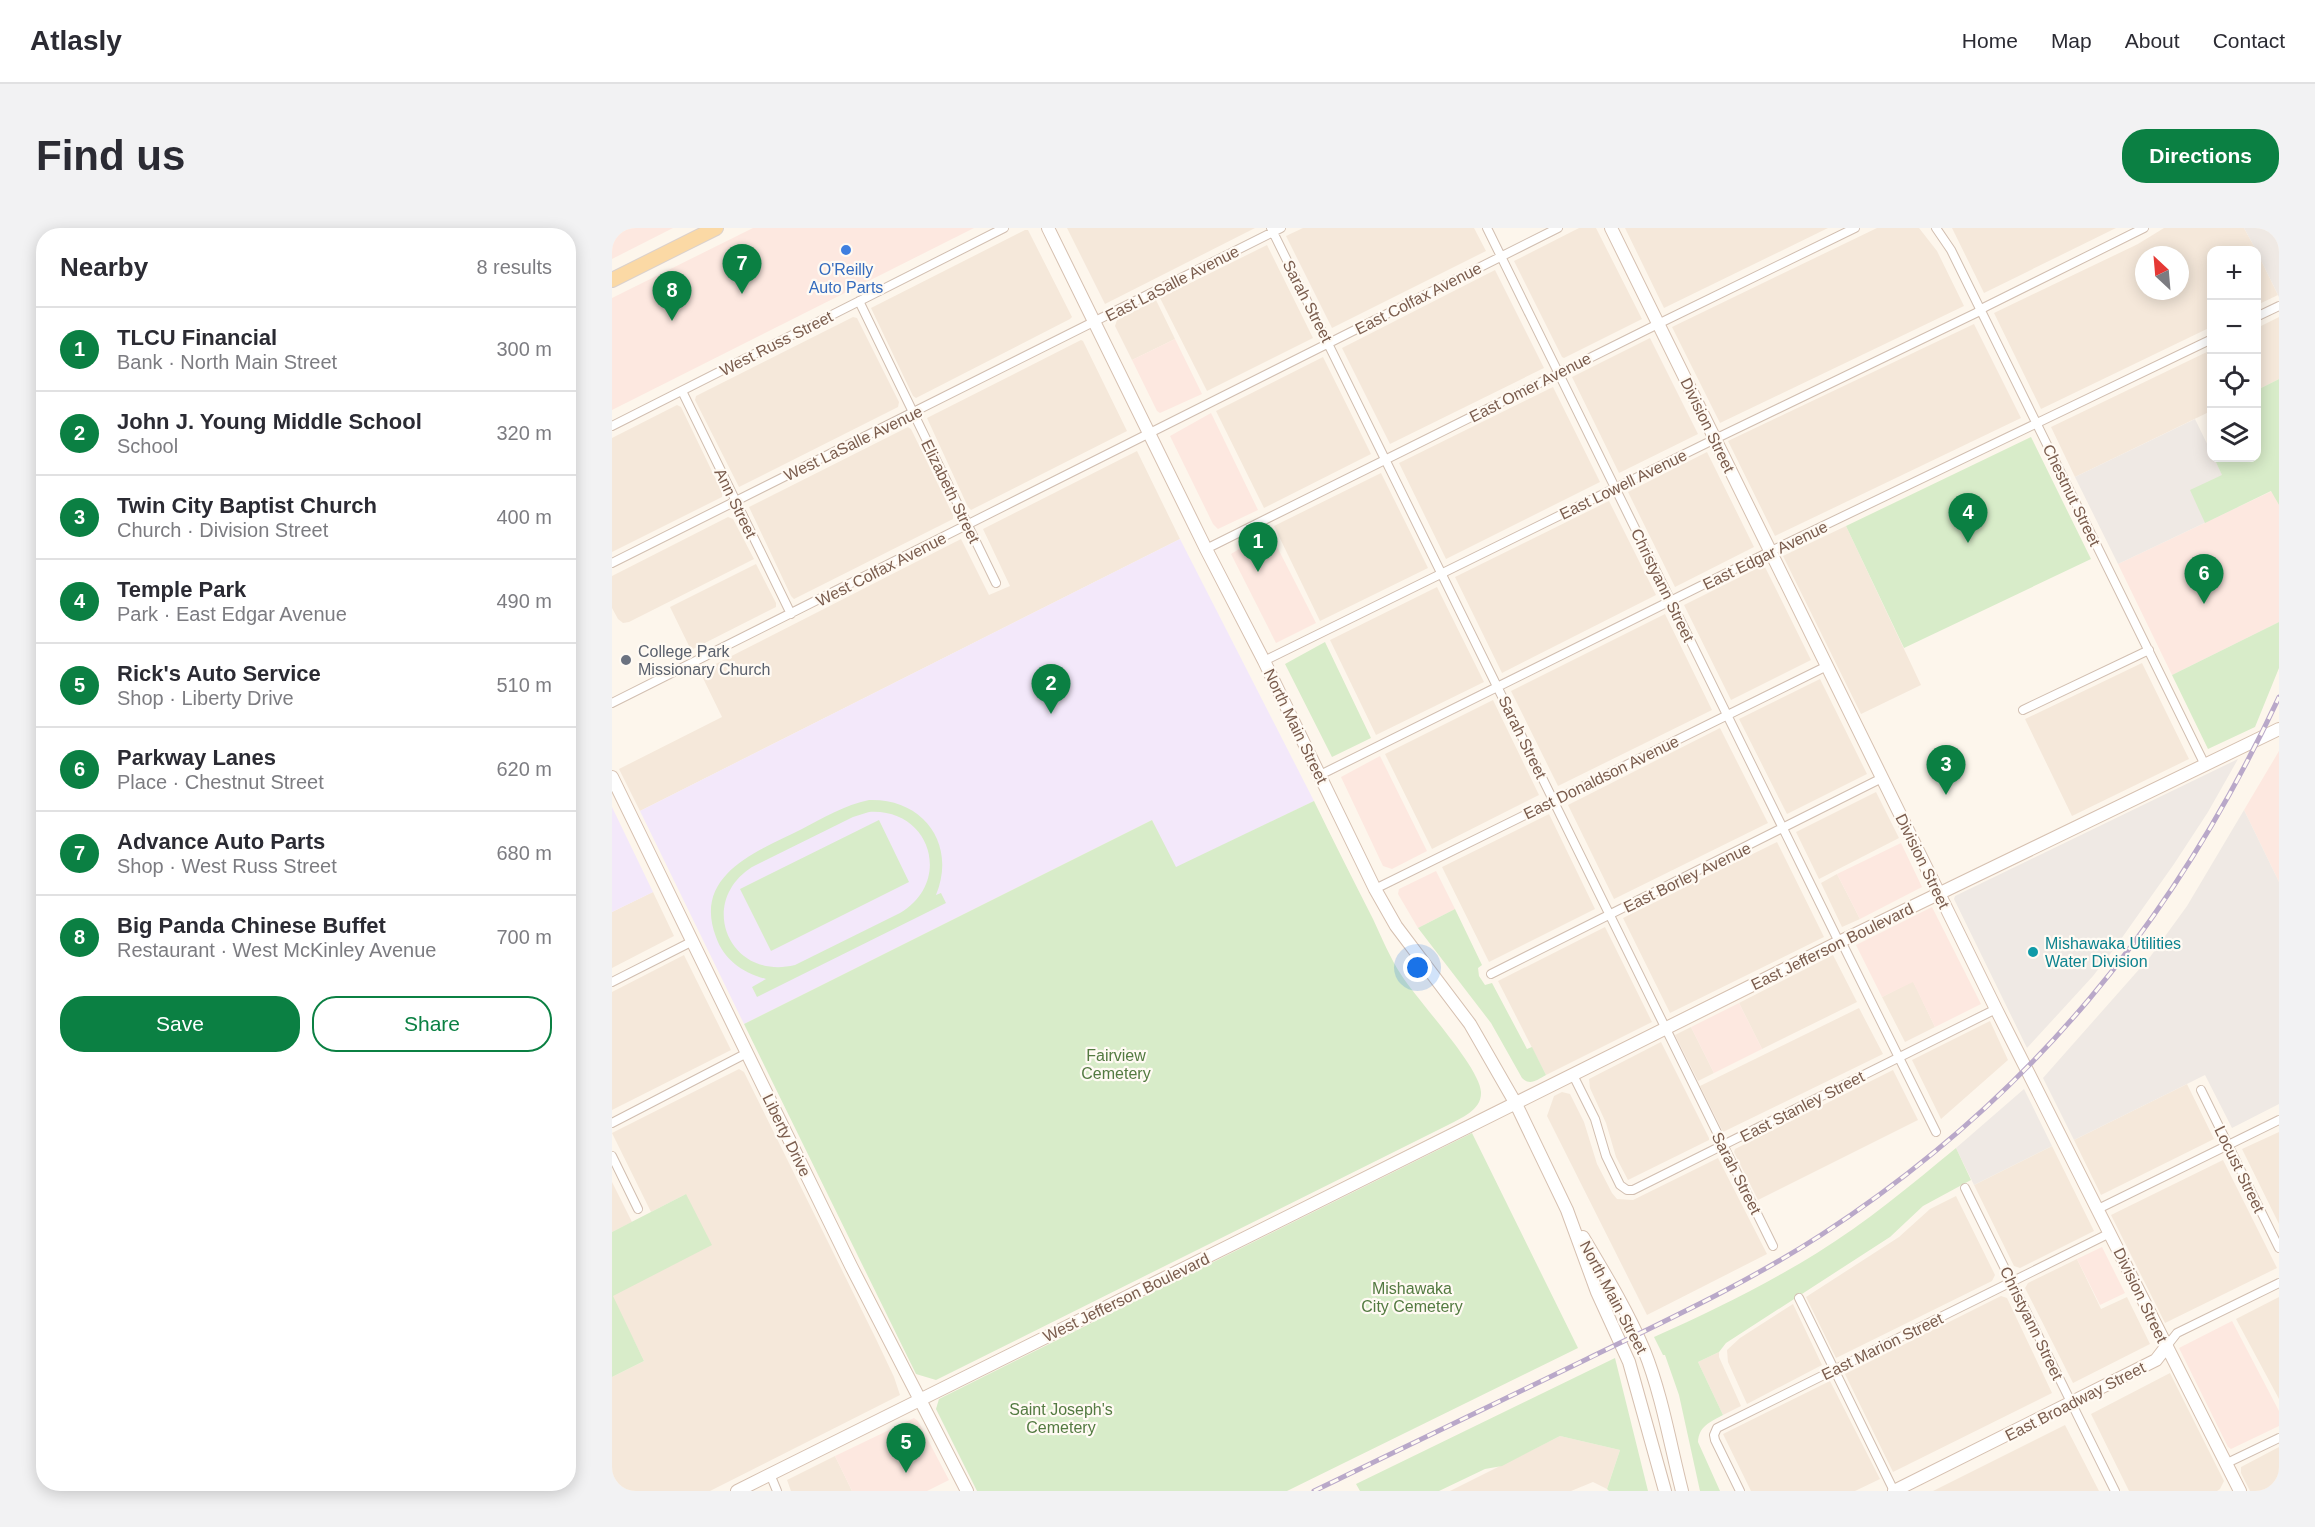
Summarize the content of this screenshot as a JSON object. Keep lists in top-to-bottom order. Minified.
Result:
{"streets":{"street":["East LaSalle Avenue","East Colfax Avenue","Sarah Street","West Russ Street","East Omer Avenue","Division Street","West LaSalle Avenue","East Lowell Avenue","Elizabeth Street","Chestnut Street","Ann Street","East Edgar Avenue","West Colfax Avenue","Christyann Street","North Main Street","East Donaldson Avenue","East Borley Avenue","East Jefferson Boulevard","East Stanley Street","Liberty Drive","Locust Street","West Jefferson Boulevard","East Marion Street","East Broadway Street"]},"crossings":[["East LaSalle Avenue","Sarah Street"],["East LaSalle Avenue","West LaSalle Avenue"],["East LaSalle Avenue","North Main Street"],["East Colfax Avenue","Sarah Street"],["East Colfax Avenue","West Colfax Avenue"],["East Colfax Avenue","Christyann Street"],["East Colfax Avenue","North Main Street"],["Sarah Street","East Omer Avenue"],["Sarah Street","East Lowell Avenue"],["Sarah Street","East Edgar Avenue"],["Sarah Street","East Donaldson Avenue"],["Sarah Street","East Borley Avenue"],["Sarah Street","East Jefferson Boulevard"],["Sarah Street","East Stanley Street"],["West Russ Street","Elizabeth Street"],["West Russ Street","Ann Street"],["East Omer Avenue","Division Street"],["East Omer Avenue","Christyann Street"],["East Omer Avenue","North Main Street"],["Division Street","East Lowell Avenue"],["Division Street","East Edgar Avenue"],["Division Street","East Donaldson Avenue"],["Division Street","East Borley Avenue"],["Division Street","East Jefferson Boulevard"],["Division Street","East Stanley Street"],["Division Street","East Marion Street"],["Division Street","East Broadway Street"],["West LaSalle Avenue","Elizabeth Street"],["West LaSalle Avenue","Ann Street"],["West LaSalle Avenue","North Main Street"],["East Lowell Avenue","Chestnut Street"],["East Lowell Avenue","Christyann Street"],["East Lowell Avenue","North Main Street"],["Elizabeth Street","West Colfax Avenue"],["Chestnut Street","East Edgar Avenue"],["Chestnut Street","East Jefferson Boulevard"],["Ann Street","West Colfax Avenue"],["East Edgar Avenue","Christyann Street"],["East Edgar Avenue","North Main Street"],["West Colfax Avenue","North Main Street"],["Christyann Street","East Donaldson Avenue"],["Christyann Street","East Borley Avenue"],["Christyann Street","East Jefferson Boulevard"],["Christyann Street","East Stanley Street"],["Christyann Street","East Marion Street"],["Christyann Street","East Broadway Street"],["North Main Street","East Donaldson Avenue"],["North Main Street","East Jefferson Boulevard"],["North Main Street","West Jefferson Boulevard"],["East Jefferson Boulevard","East Stanley Street"],["East Jefferson Boulevard","West Jefferson Boulevard"],["Liberty Drive","West Jefferson Boulevard"]],"parks":["Fairview Cemetery","Mishawaka City Cemetery","Saint Joseph's Cemetery"],"places":["O'Reilly Auto Parts","College Park Missionary Church","Mishawaka Utilities Water Division"],"north":"top left","page":{"header":"Atlasly","nav":["Home","Map","About","Contact"],"buttons":["Directions",["Save","Share"]],"title":"Find us","heading":["Nearby","8 results"],"pins":["7","8","4","1","6","2","3","5"],"map_buttons":["+","−"],"list":[{"mark":"1","name":"TLCU Financial","note":"Bank · North Main Street","value":"300 m"},{"mark":"2","name":"John J. Young Middle School","note":"School","value":"320 m"},{"mark":"3","name":"Twin City Baptist Church","note":"Church · Division Street","value":"400 m"},{"mark":"4","name":"Temple Park","note":"Park · East Edgar Avenue","value":"490 m"},{"mark":"5","name":"Rick's Auto Service","note":"Shop · Liberty Drive","value":"510 m"},{"mark":"6","name":"Parkway Lanes","note":"Place · Chestnut Street","value":"620 m"},{"mark":"7","name":"Advance Auto Parts","note":"Shop · West Russ Street","value":"680 m"},{"mark":"8","name":"Big Panda Chinese Buffet","note":"Restaurant · West McKinley Avenue","value":"700 m"}]}}
